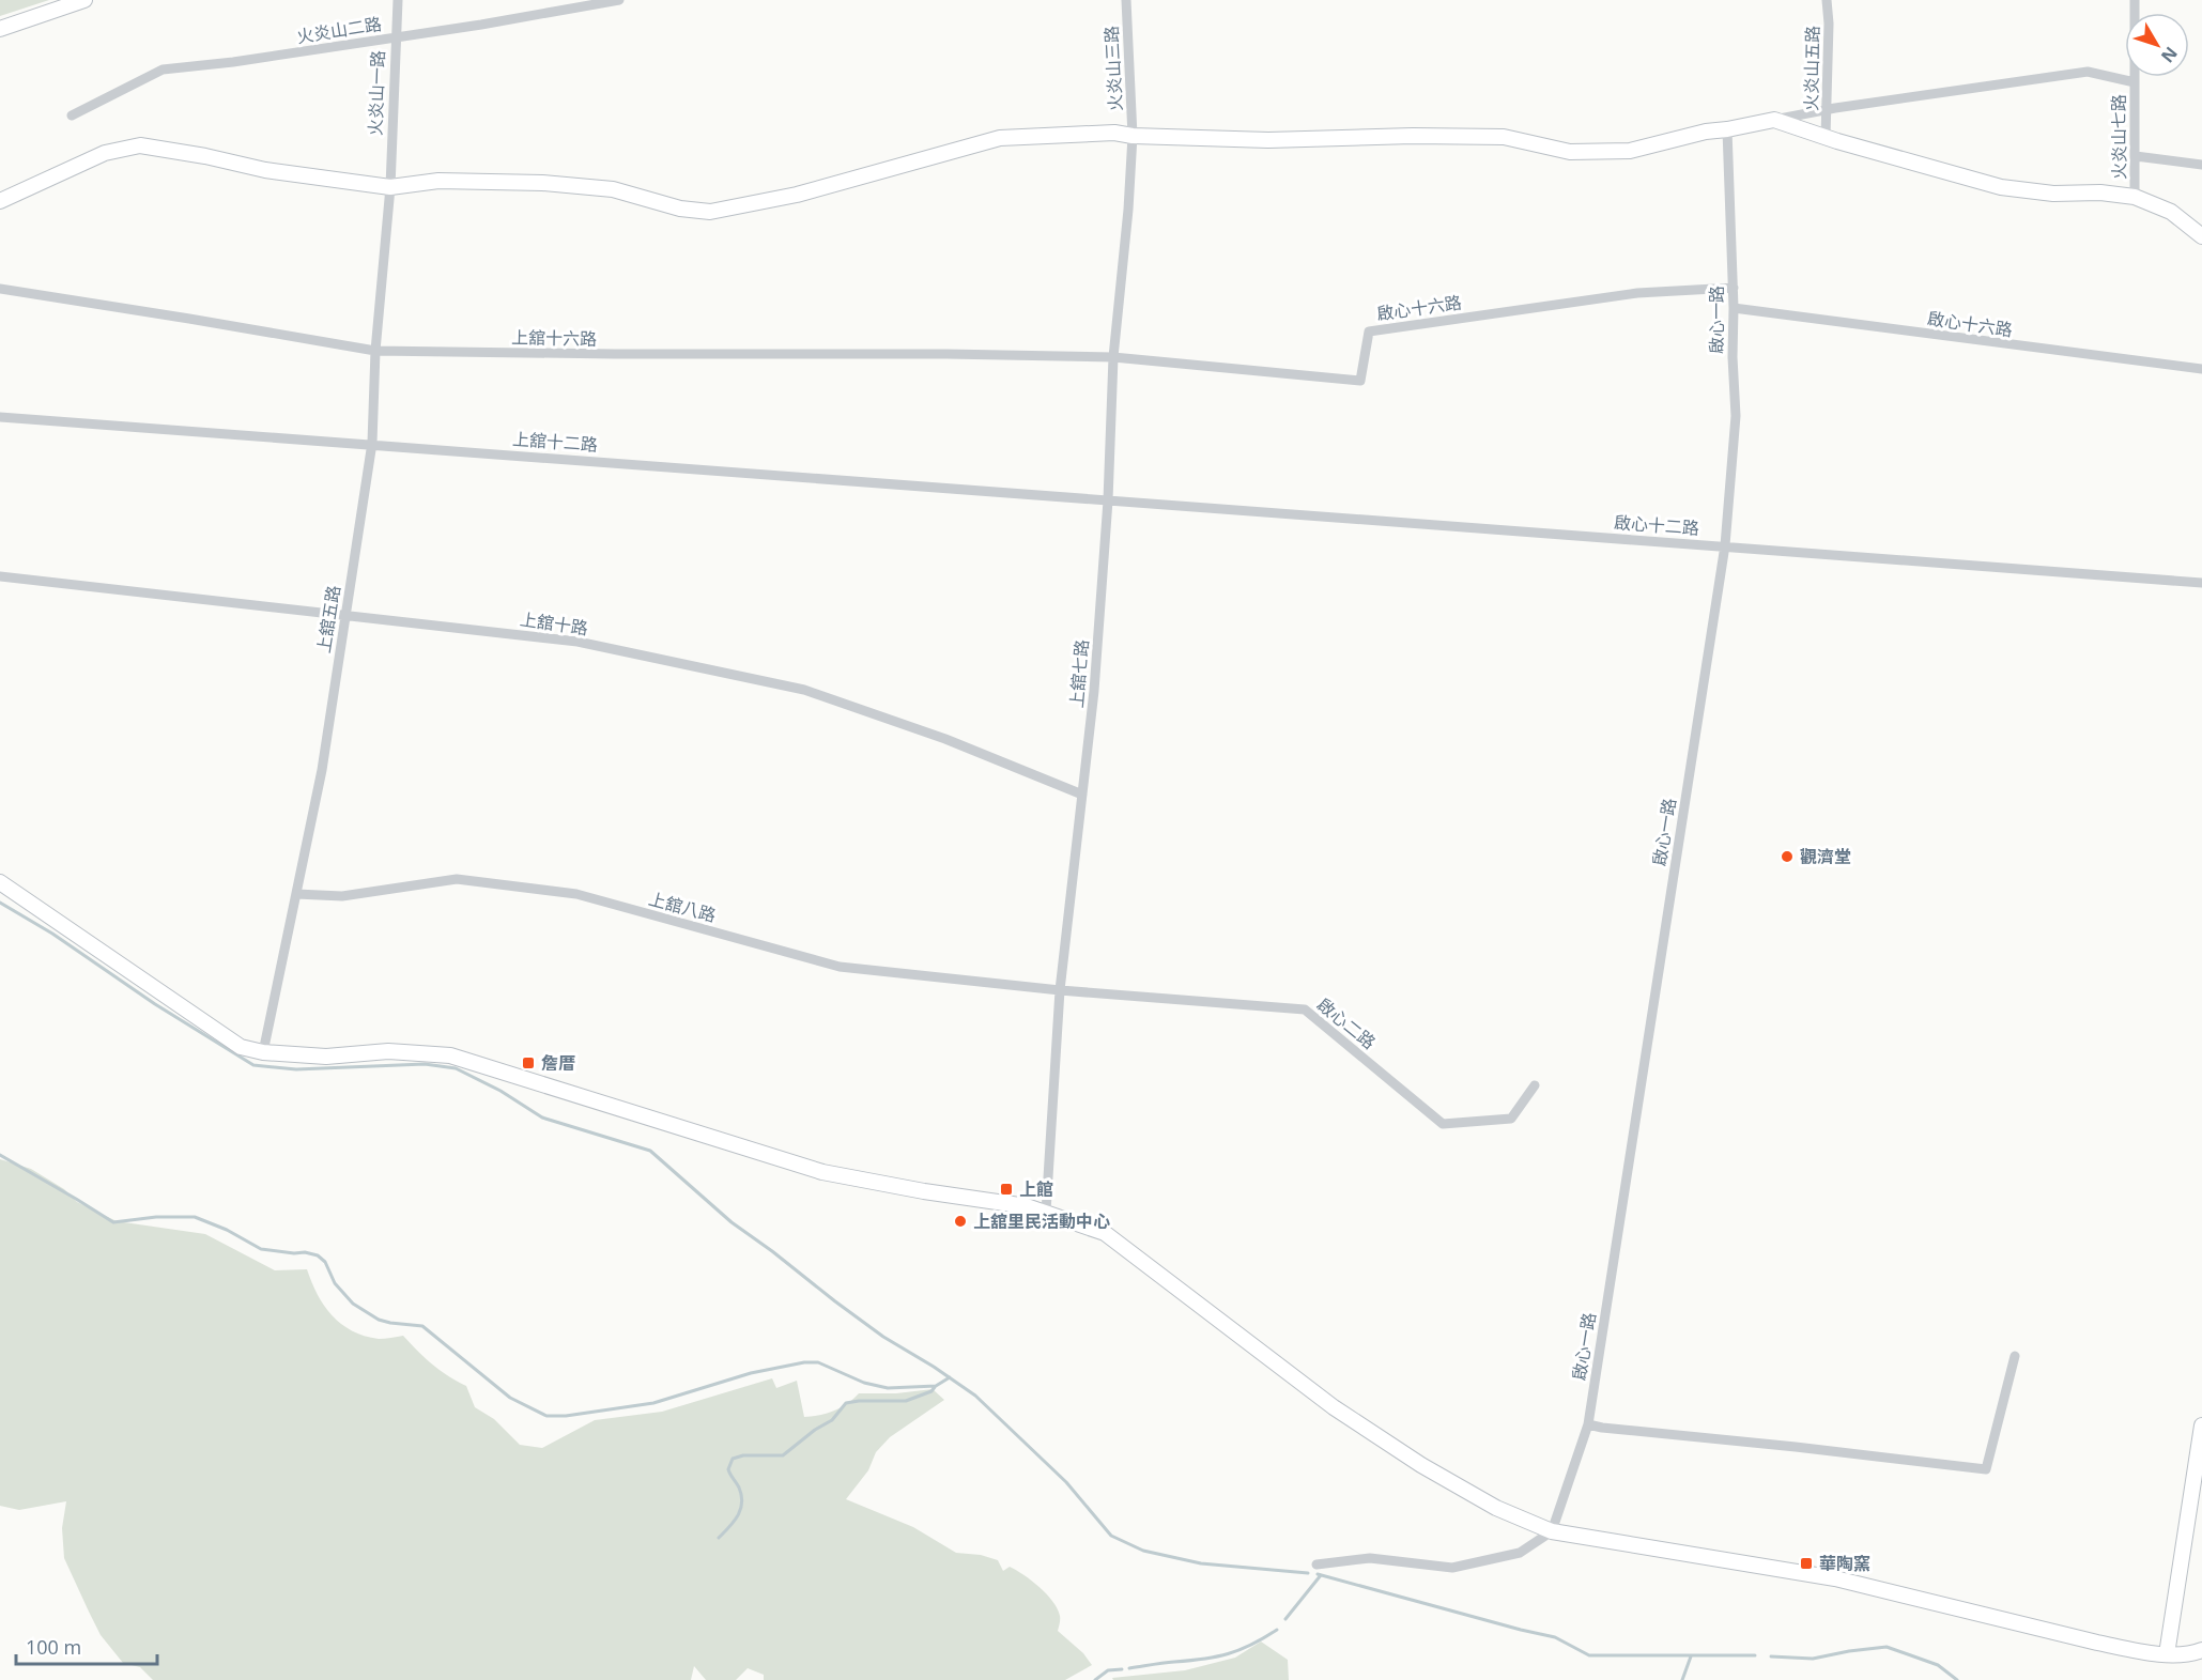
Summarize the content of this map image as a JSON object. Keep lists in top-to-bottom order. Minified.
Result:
{"streets":{"street":["火炎山二路","火炎山三路","火炎山五路","火炎山一路","火炎山七路","啟心十六路","啟心一路","上舘十六路","上舘十二路","啟心十二路","上舘五路","上舘十路","上舘七路","上舘八路","啟心二路"]},"crossings":[["火炎山二路","火炎山一路"],["火炎山三路","上舘七路"],["火炎山一路","上舘五路"],["啟心十六路","啟心一路"],["啟心十六路","上舘十六路"],["啟心十六路","上舘七路"],["啟心一路","啟心十二路"],["上舘十六路","上舘五路"],["上舘十六路","上舘七路"],["上舘十二路","啟心十二路"],["上舘十二路","上舘五路"],["上舘十二路","上舘七路"],["啟心十二路","上舘七路"],["上舘五路","上舘十路"],["上舘五路","上舘八路"],["上舘十路","上舘七路"],["上舘七路","上舘八路"],["上舘七路","啟心二路"],["上舘八路","啟心二路"]],"places":{"other":["觀濟堂","上舘里民活動中心"],"transit":["詹厝","上館","華陶窯"]},"scale_bar":"100 m","north":"bottom right"}
